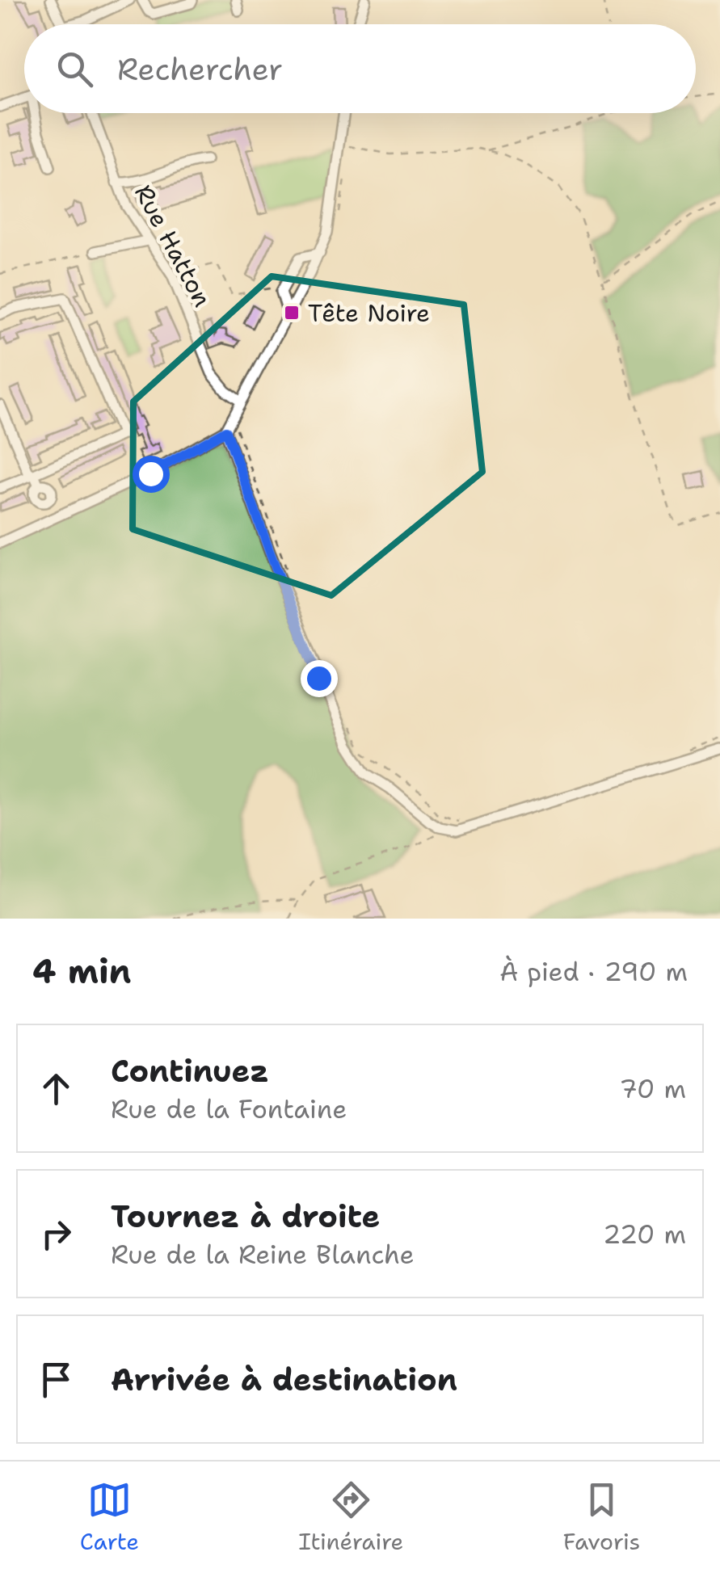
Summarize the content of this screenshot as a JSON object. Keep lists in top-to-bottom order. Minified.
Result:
{"streets":{"street":["Rue Hatton"]},"places":{"transit":["Tête Noire"]},"page":{"search":"Rechercher","heading":["4 min","À pied · 290 m"],"list":[["Continuez","Rue de la Fontaine","70 m"],["Tournez à droite","Rue de la Reine Blanche","220 m"],"Arrivée à destination"],"nav":["Carte","Itinéraire","Favoris"]}}
